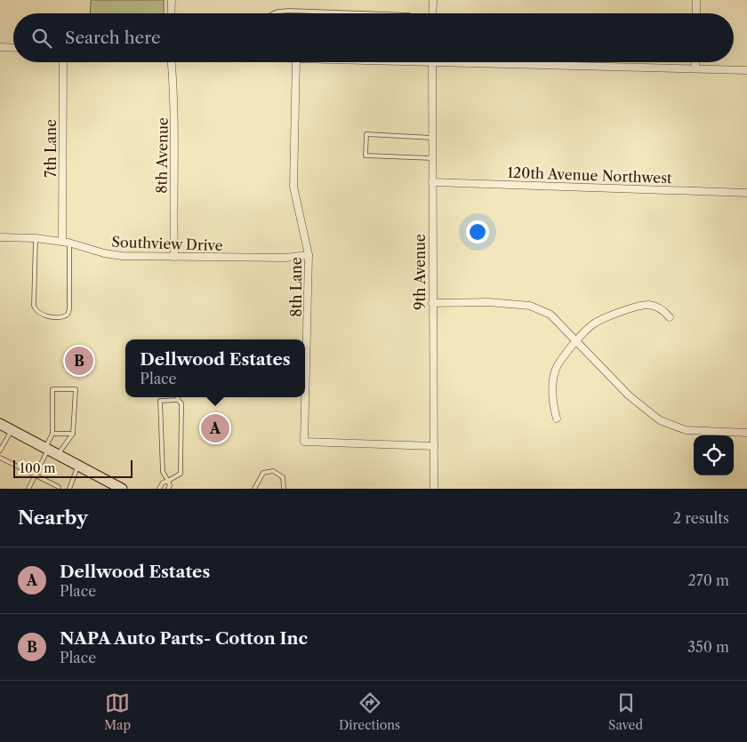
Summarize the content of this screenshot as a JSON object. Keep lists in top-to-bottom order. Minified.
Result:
{"streets":{"street":["7th Lane","8th Avenue","120th Avenue Northwest","Southview Drive","9th Avenue","8th Lane"]},"crossings":[["7th Lane","Southview Drive"],["8th Avenue","Southview Drive"],["120th Avenue Northwest","9th Avenue"],["Southview Drive","8th Lane"],["9th Avenue","8th Lane"]],"scale_bar":"100 m","page":{"search":"Search here","popup":["Dellwood Estates","Place"],"pins":["B","A"],"scale":"100 m","heading":["Nearby","2 results"],"list":[{"mark":"A","name":"Dellwood Estates","note":"Place","value":"270 m"},{"mark":"B","name":"NAPA Auto Parts- Cotton Inc","note":"Place","value":"350 m"}],"nav":["Map","Directions","Saved"]}}
